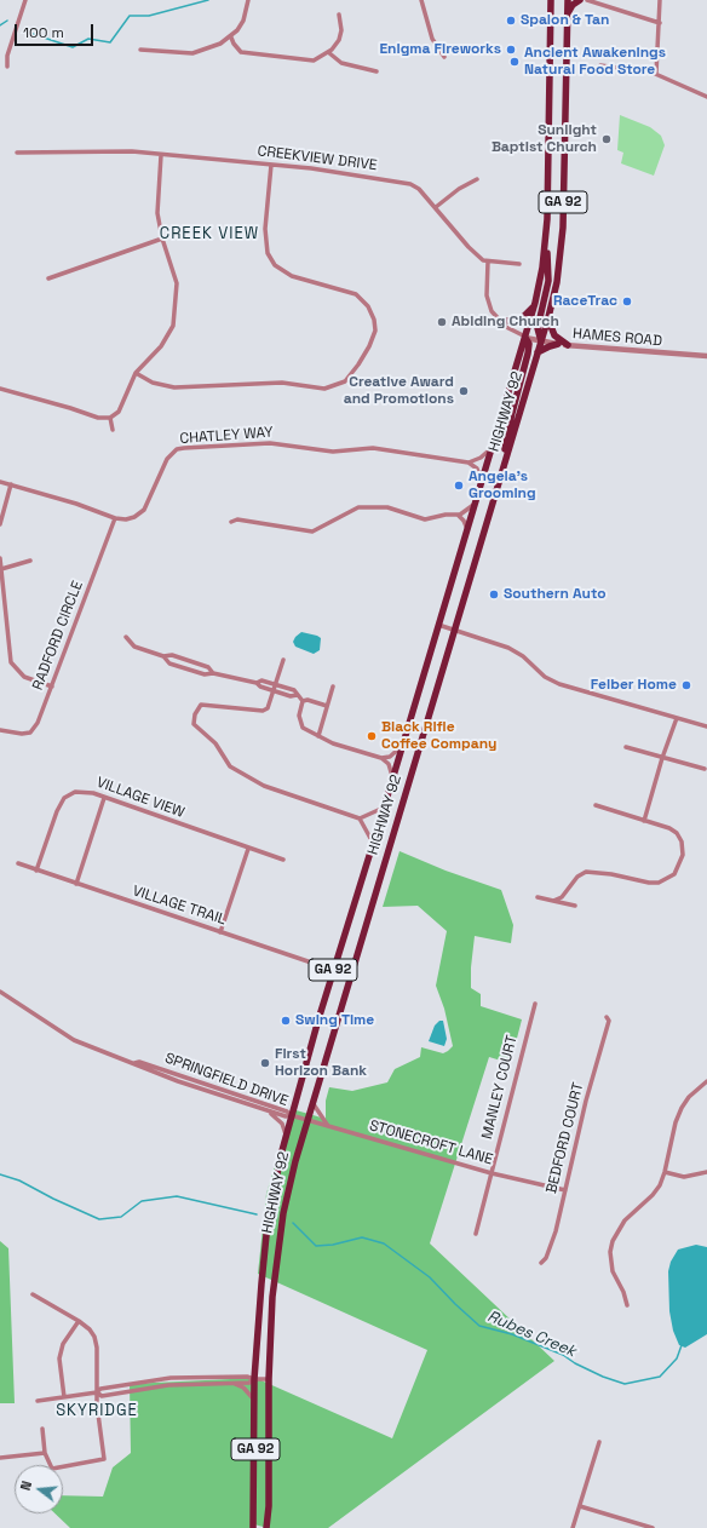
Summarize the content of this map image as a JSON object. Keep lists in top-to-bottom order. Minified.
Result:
{"streets":{"main road":["GA 92","HIGHWAY 92"],"street":["CREEKVIEW DRIVE","HAMES ROAD","CHATLEY WAY","RADFORD CIRCLE","VILLAGE VIEW","VILLAGE TRAIL","SPRINGFIELD DRIVE","MANLEY COURT","BEDFORD COURT","STONECROFT LANE"]},"crossings":[["HAMES ROAD","HIGHWAY 92"],["HIGHWAY 92","VILLAGE TRAIL"],["HIGHWAY 92","SPRINGFIELD DRIVE"],["HIGHWAY 92","STONECROFT LANE"],["CHATLEY WAY","RADFORD CIRCLE"],["VILLAGE VIEW","VILLAGE TRAIL"],["SPRINGFIELD DRIVE","STONECROFT LANE"],["MANLEY COURT","STONECROFT LANE"],["BEDFORD COURT","STONECROFT LANE"]],"districts":["CREEK VIEW","SKYRIDGE"],"water":["Rubes Creek"],"places":["Spalon & Tan","Enigma Fireworks","Ancient Awakenings Natural Food Store","Sunlight Baptist Church","RaceTrac","Abiding Church","Creative Award and Promotions","Angela's Grooming","Southern Auto","Felber Home","Black Rifle Coffee Company","Swing Time","First Horizon Bank"],"scale_bar":"100 m","north":"left"}
